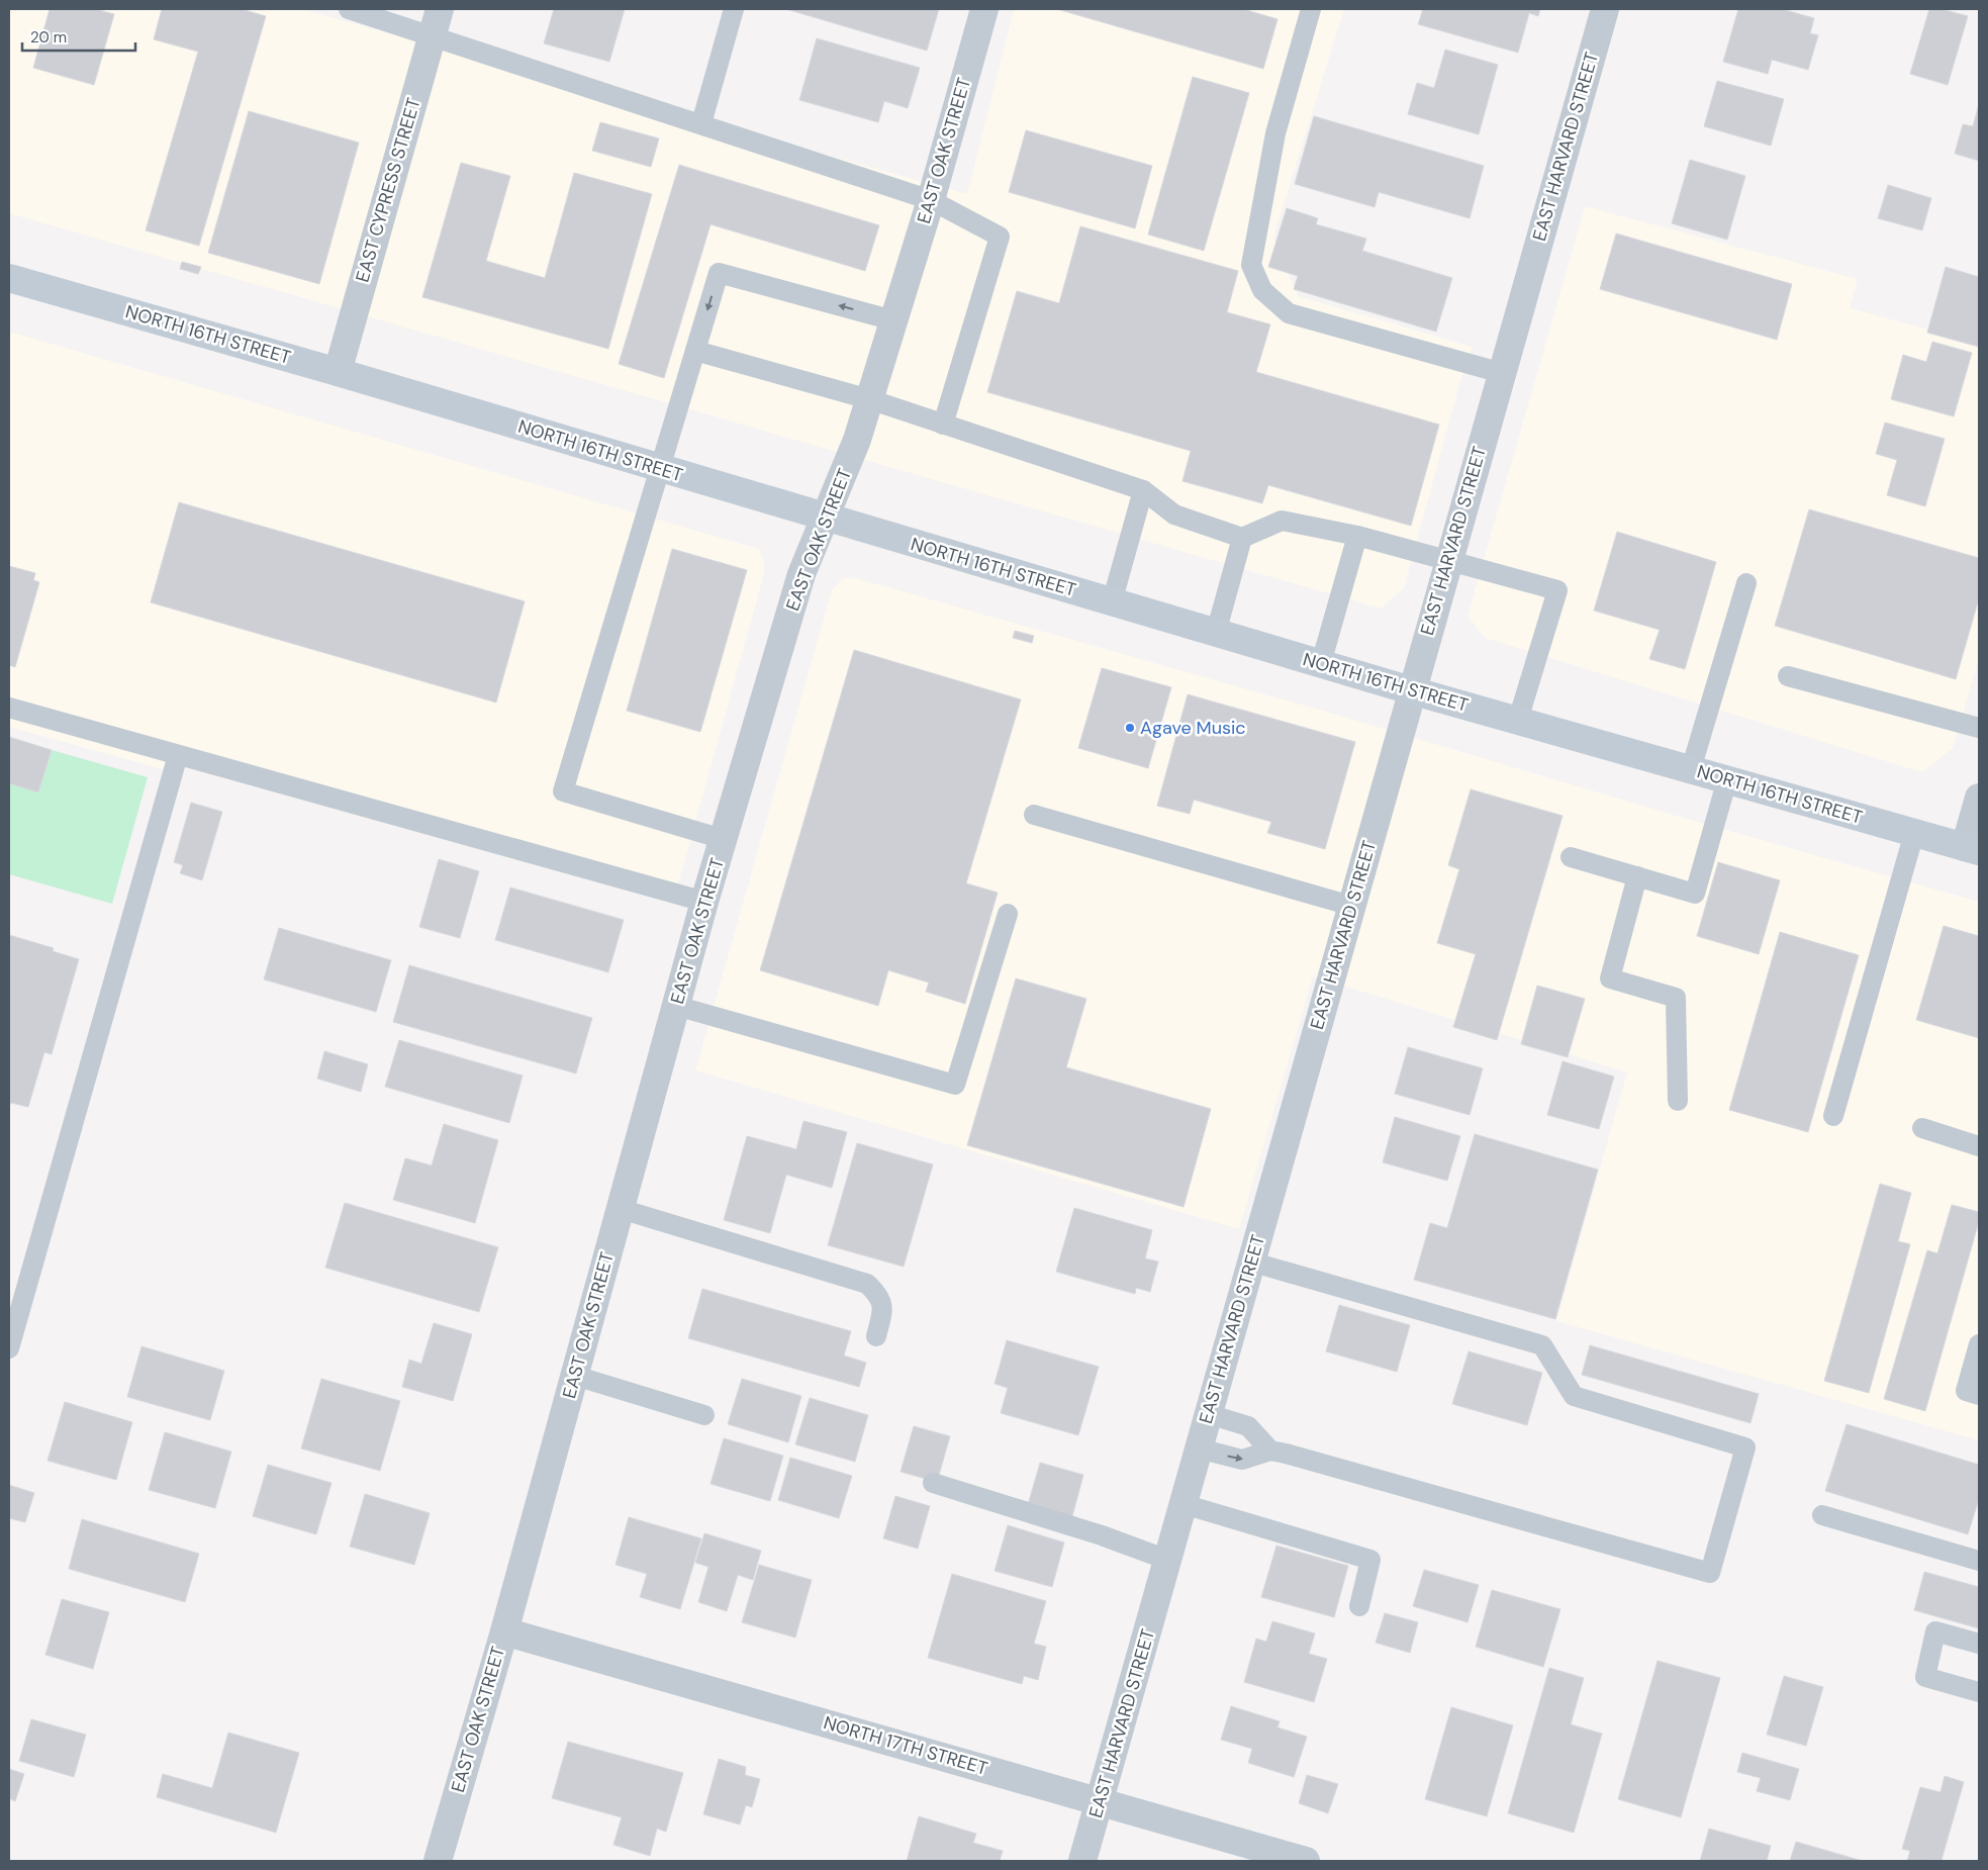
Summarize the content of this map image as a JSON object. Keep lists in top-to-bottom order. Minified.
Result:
{"streets":{"main road":["NORTH 16TH STREET"],"street":["EAST HARVARD STREET","EAST OAK STREET","EAST CYPRESS STREET","NORTH 17TH STREET"]},"crossings":[["EAST HARVARD STREET","NORTH 16TH STREET"],["EAST HARVARD STREET","NORTH 17TH STREET"],["EAST OAK STREET","NORTH 16TH STREET"],["EAST OAK STREET","NORTH 17TH STREET"],["EAST CYPRESS STREET","NORTH 16TH STREET"]],"places":["Agave Music"],"scale_bar":"20 m"}
